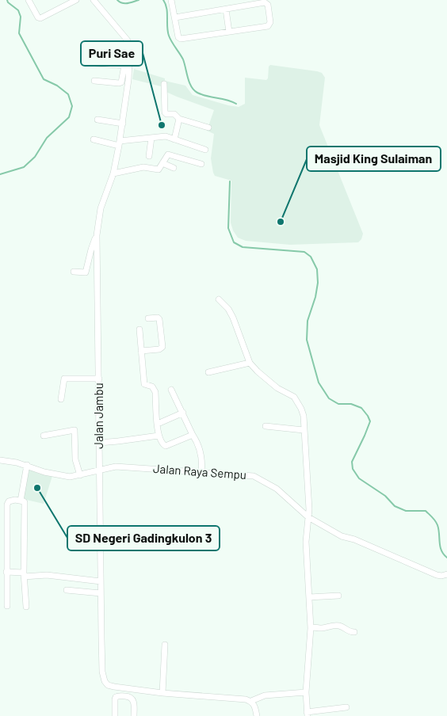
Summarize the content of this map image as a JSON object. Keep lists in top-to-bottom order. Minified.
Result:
{"streets":{"street":["Jalan Jambu","Jalan Raya Sempu"]},"crossings":[["Jalan Jambu","Jalan Raya Sempu"]],"places":["Puri Sae","Masjid King Sulaiman","SD Negeri Gadingkulon 3"]}
